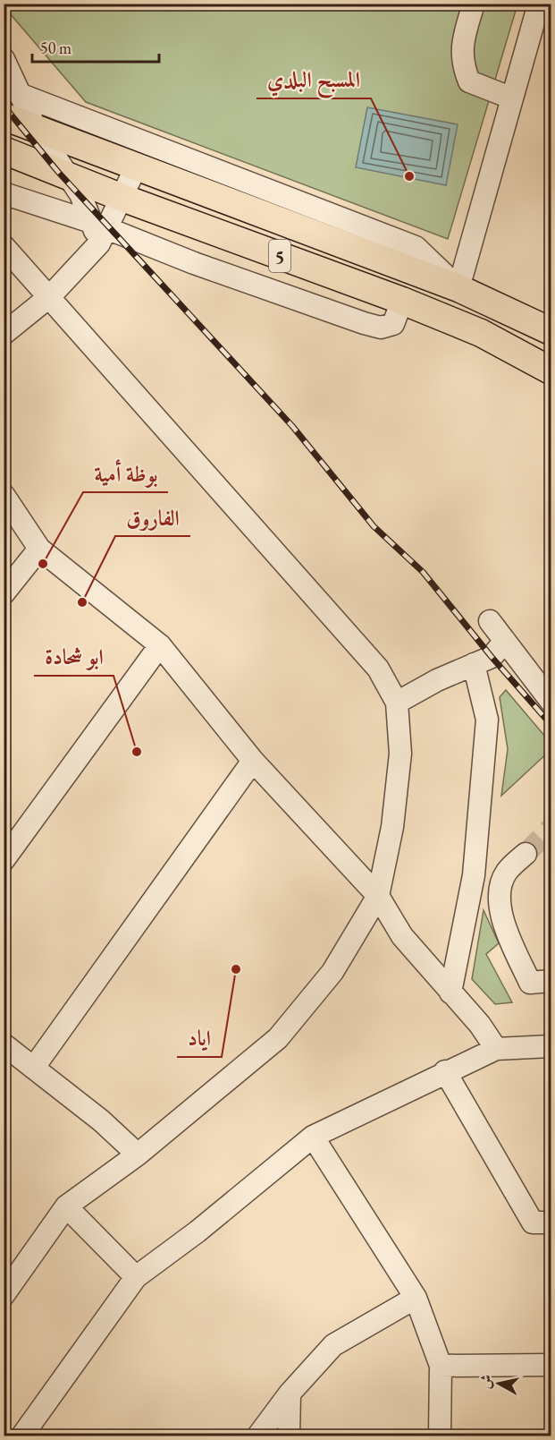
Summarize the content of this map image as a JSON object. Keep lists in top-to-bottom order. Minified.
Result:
{"streets":{"main road":["5"]},"places":["المسبح البلدي","بوظة أمية","الفاروق","ابو شحادة","اياد"],"scale_bar":"50 m","north":"left"}
